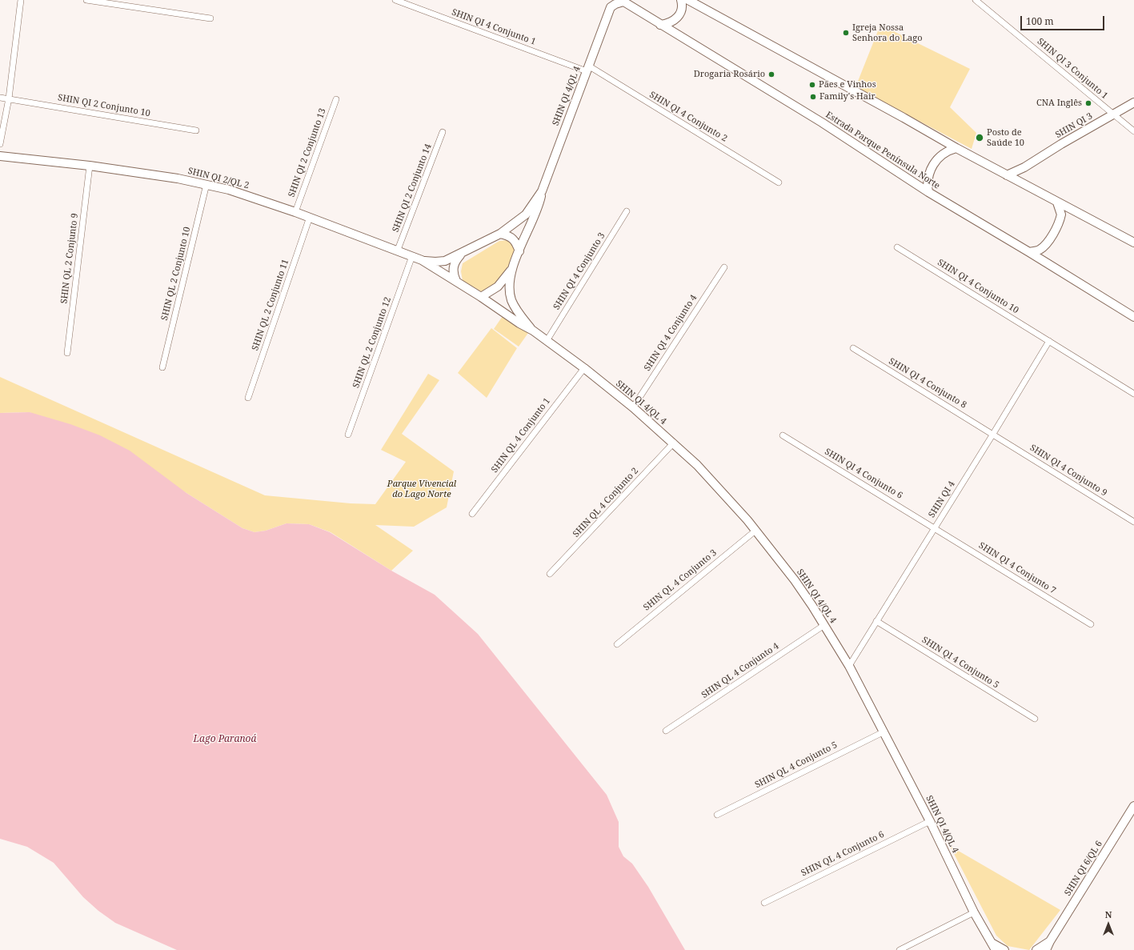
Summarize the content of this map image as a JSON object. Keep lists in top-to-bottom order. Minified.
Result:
{"streets":{"street":["SHIN QI 4 Conjunto 1","SHIN QI 3 Conjunto 1","SHIN QI 4/QL 4","SHIN QI 2 Conjunto 10","SHIN QI 4 Conjunto 2","SHIN QI 3","Estrada Parque Península Norte","SHIN QI 2 Conjunto 13","SHIN QI 2/QL 2","SHIN QI 2 Conjunto 14","SHIN QL 2 Conjunto 9","SHIN QI 4 Conjunto 3","SHIN QL 2 Conjunto 10","SHIN QI 4 Conjunto 10","SHIN QL 2 Conjunto 11","SHIN QI 4 Conjunto 4","SHIN QL 2 Conjunto 12","SHIN QI 4 Conjunto 8","SHIN QL 4 Conjunto 1","SHIN QI 4 Conjunto 9","SHIN QI 4 Conjunto 6","SHIN QI 4","SHIN QL 4 Conjunto 2","SHIN QI 4 Conjunto 7","SHIN QL 4 Conjunto 3","SHIN QI 4 Conjunto 5","SHIN QL 4 Conjunto 4","SHIN QL 4 Conjunto 5","SHIN QL 4 Conjunto 6","SHIN QI 6/QL 6"]},"crossings":[["SHIN QI 4 Conjunto 1","SHIN QI 4/QL 4"],["SHIN QI 4 Conjunto 1","SHIN QI 4 Conjunto 2"],["SHIN QI 3 Conjunto 1","SHIN QI 3"],["SHIN QI 4/QL 4","SHIN QI 4 Conjunto 2"],["SHIN QI 4/QL 4","Estrada Parque Península Norte"],["SHIN QI 4/QL 4","SHIN QI 2/QL 2"],["SHIN QI 4/QL 4","SHIN QI 4 Conjunto 3"],["SHIN QI 4/QL 4","SHIN QI 4 Conjunto 4"],["SHIN QI 4/QL 4","SHIN QL 4 Conjunto 1"],["SHIN QI 4/QL 4","SHIN QI 4"],["SHIN QI 4/QL 4","SHIN QL 4 Conjunto 2"],["SHIN QI 4/QL 4","SHIN QL 4 Conjunto 3"],["SHIN QI 4/QL 4","SHIN QL 4 Conjunto 4"],["SHIN QI 4/QL 4","SHIN QL 4 Conjunto 5"],["SHIN QI 4/QL 4","SHIN QL 4 Conjunto 6"],["SHIN QI 2 Conjunto 13","SHIN QI 2/QL 2"],["SHIN QI 2/QL 2","SHIN QI 2 Conjunto 14"],["SHIN QI 2/QL 2","SHIN QL 2 Conjunto 9"],["SHIN QI 2/QL 2","SHIN QL 2 Conjunto 10"],["SHIN QI 2/QL 2","SHIN QL 2 Conjunto 11"],["SHIN QI 2/QL 2","SHIN QL 2 Conjunto 12"],["SHIN QI 4 Conjunto 10","SHIN QI 4"],["SHIN QI 4 Conjunto 8","SHIN QI 4 Conjunto 9"],["SHIN QI 4 Conjunto 8","SHIN QI 4"],["SHIN QI 4 Conjunto 9","SHIN QI 4"],["SHIN QI 4 Conjunto 6","SHIN QI 4"],["SHIN QI 4 Conjunto 6","SHIN QI 4 Conjunto 7"],["SHIN QI 4","SHIN QI 4 Conjunto 7"],["SHIN QI 4","SHIN QI 4 Conjunto 5"]],"water":["Lago Paranoá"],"parks":["Parque Vivencial do Lago Norte"],"places":["Igreja Nossa Senhora do Lago","Drogaria Rosário","Pães e Vinhos","Family's Hair","CNA Inglês","Posto de Saúde 10"],"scale_bar":"100 m","north":"top"}
